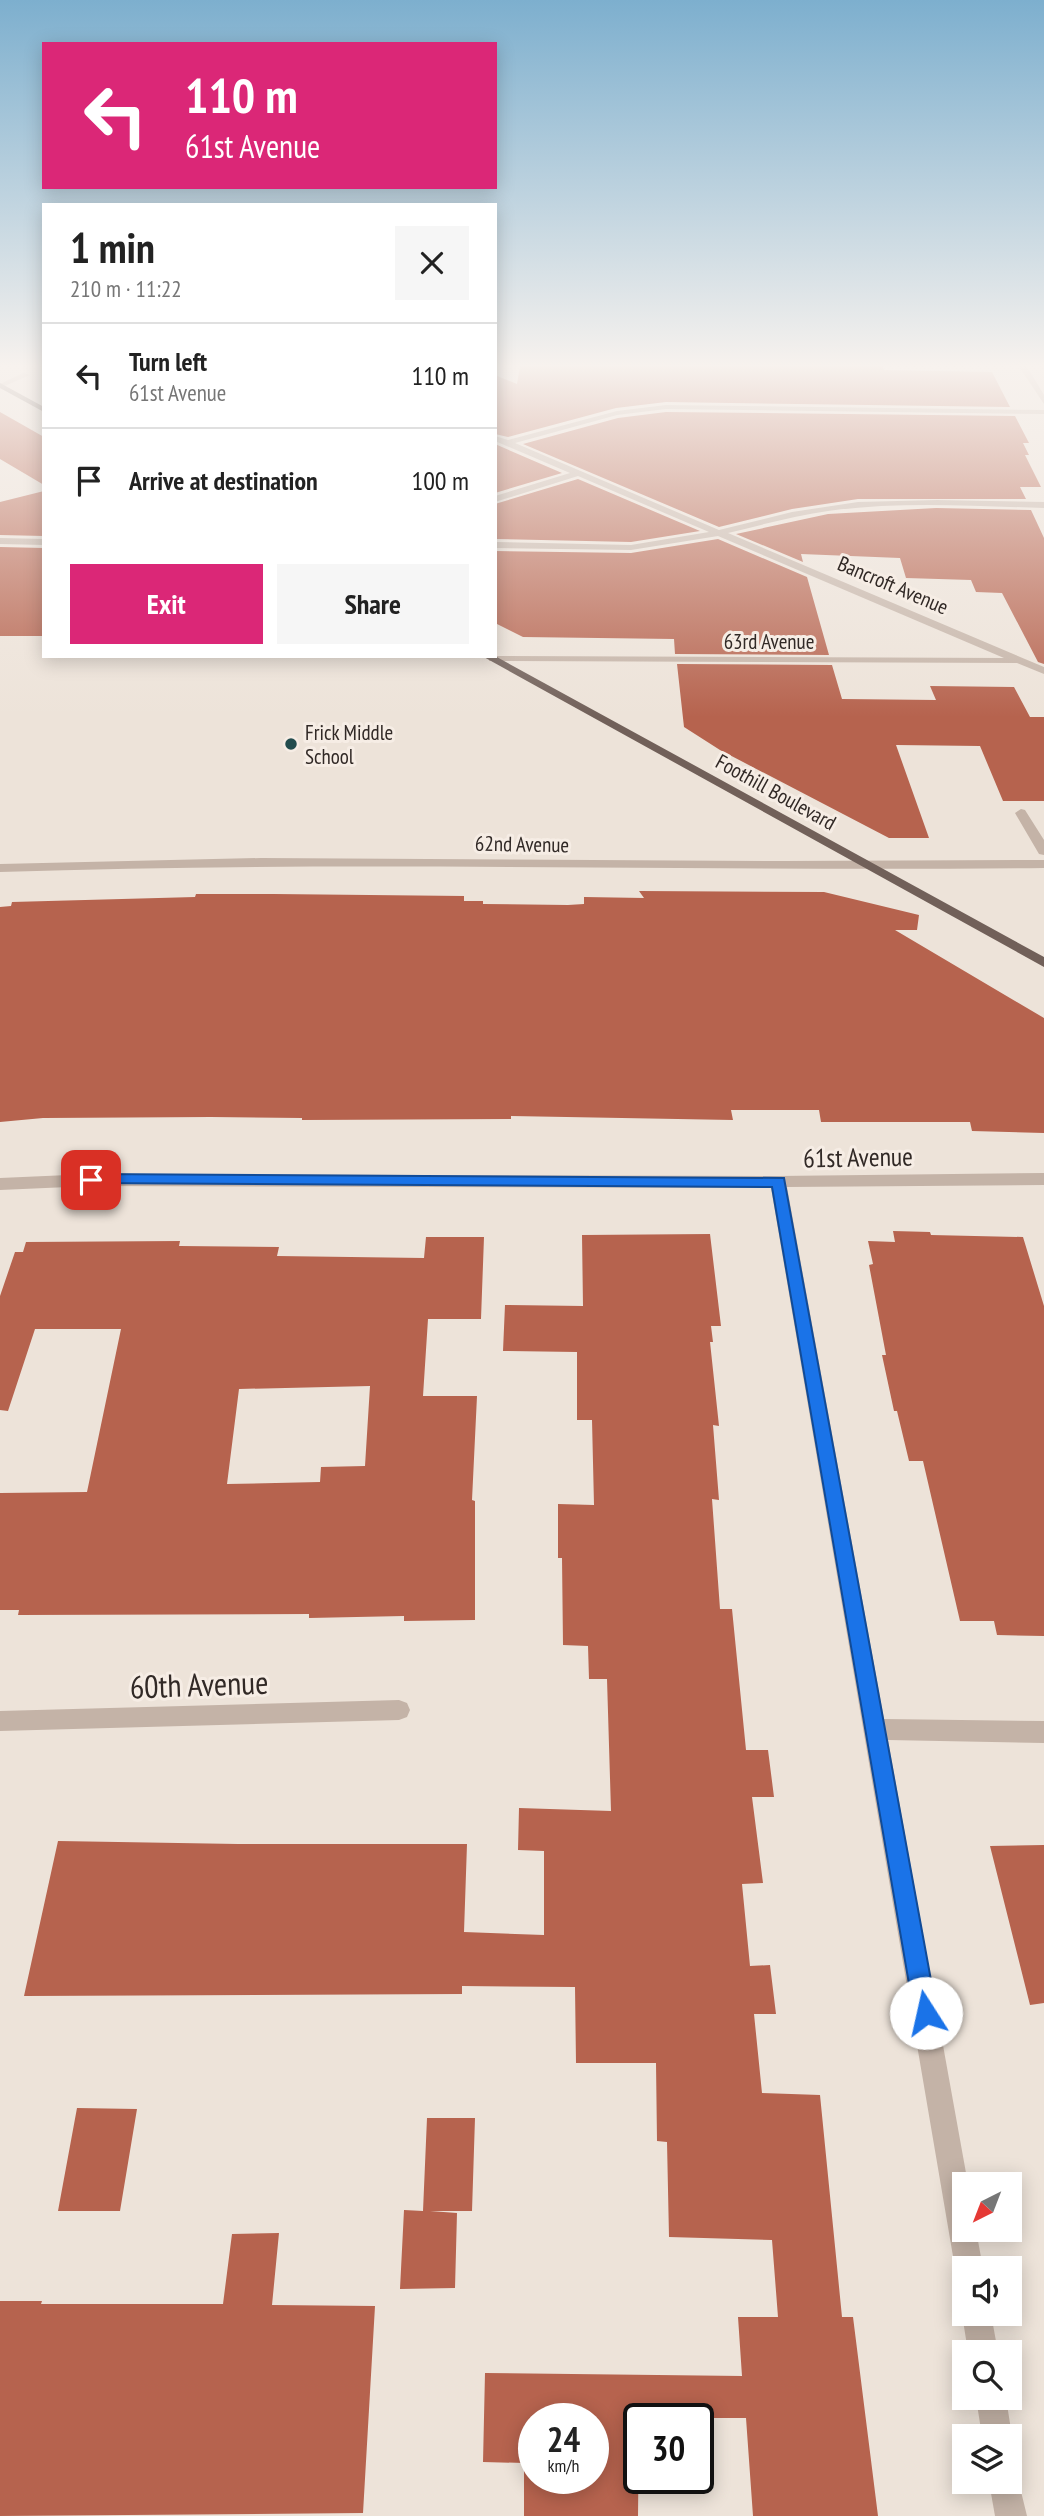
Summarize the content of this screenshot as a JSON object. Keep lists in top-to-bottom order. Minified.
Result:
{"streets":{"main road":["Foothill Boulevard"],"street":["Bancroft Avenue","63rd Avenue","62nd Avenue","61st Avenue","60th Avenue"]},"crossings":[["Bancroft Avenue","63rd Avenue"],["63rd Avenue","Foothill Boulevard"],["Foothill Boulevard","62nd Avenue"]],"places":["Frick Middle School"],"north":"bottom left","page":{"turn":["110 m","61st Avenue"],"heading":["1 min","210 m · 11:22"],"list":[{"name":"Turn left","note":"61st Avenue","value":"110 m"},{"name":"Arrive at destination","value":"100 m"}],"buttons":["Exit","Share"],"speed":"24 km/h","limit":"30"}}
